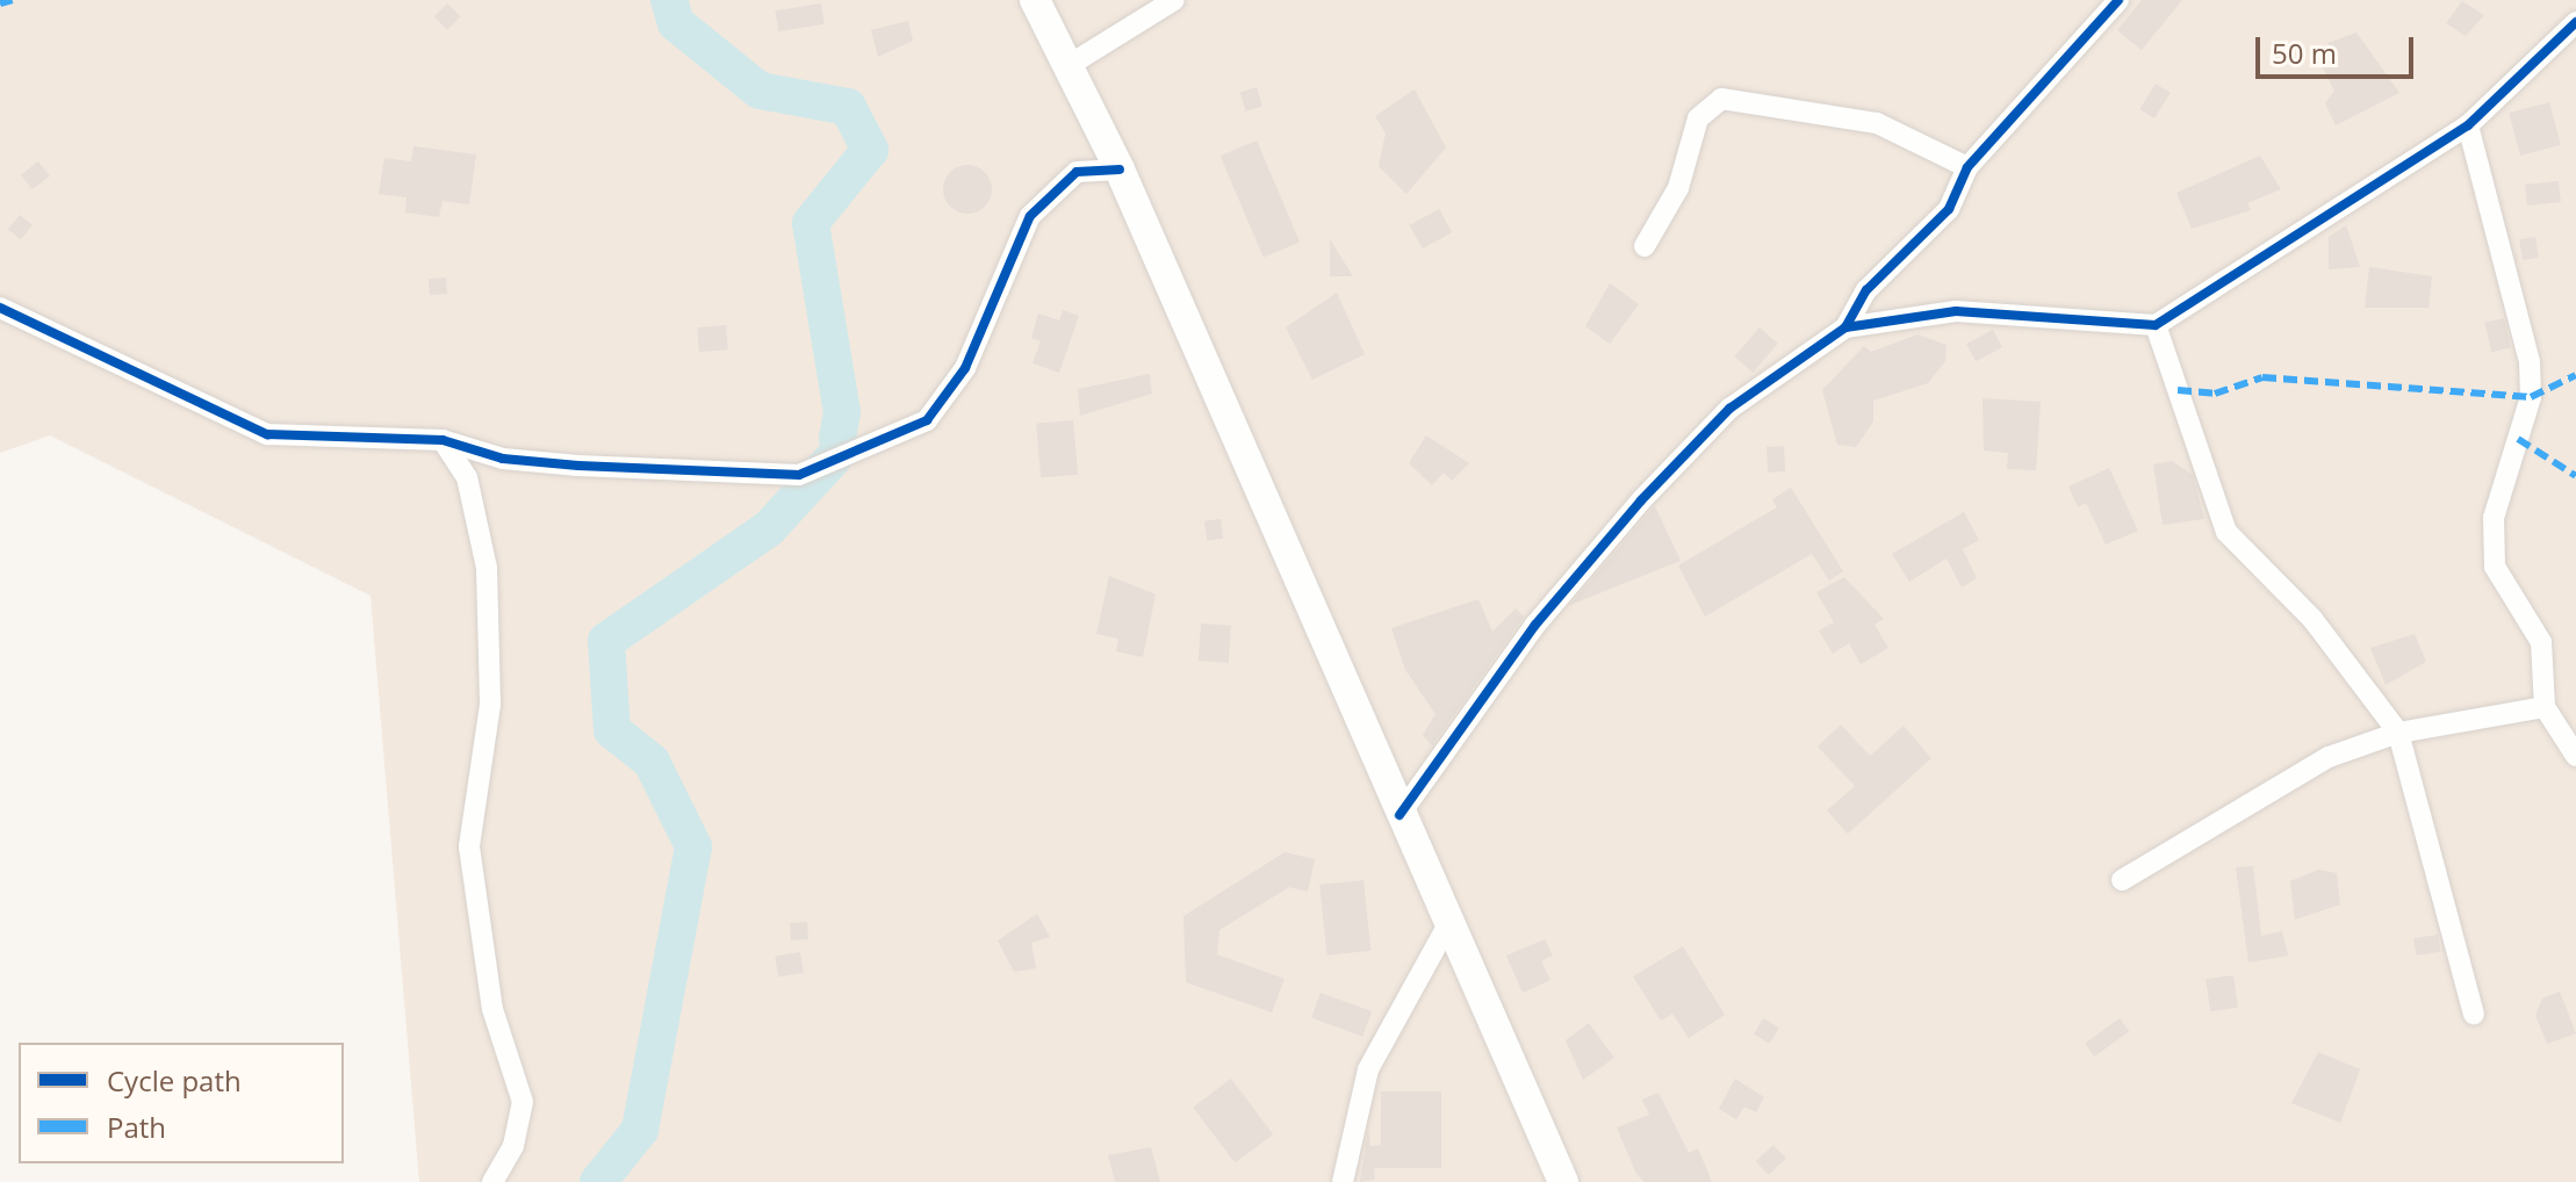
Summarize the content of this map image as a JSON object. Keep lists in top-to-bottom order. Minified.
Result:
{"legend":["Cycle path","Path"],"scale_bar":"50 m"}
